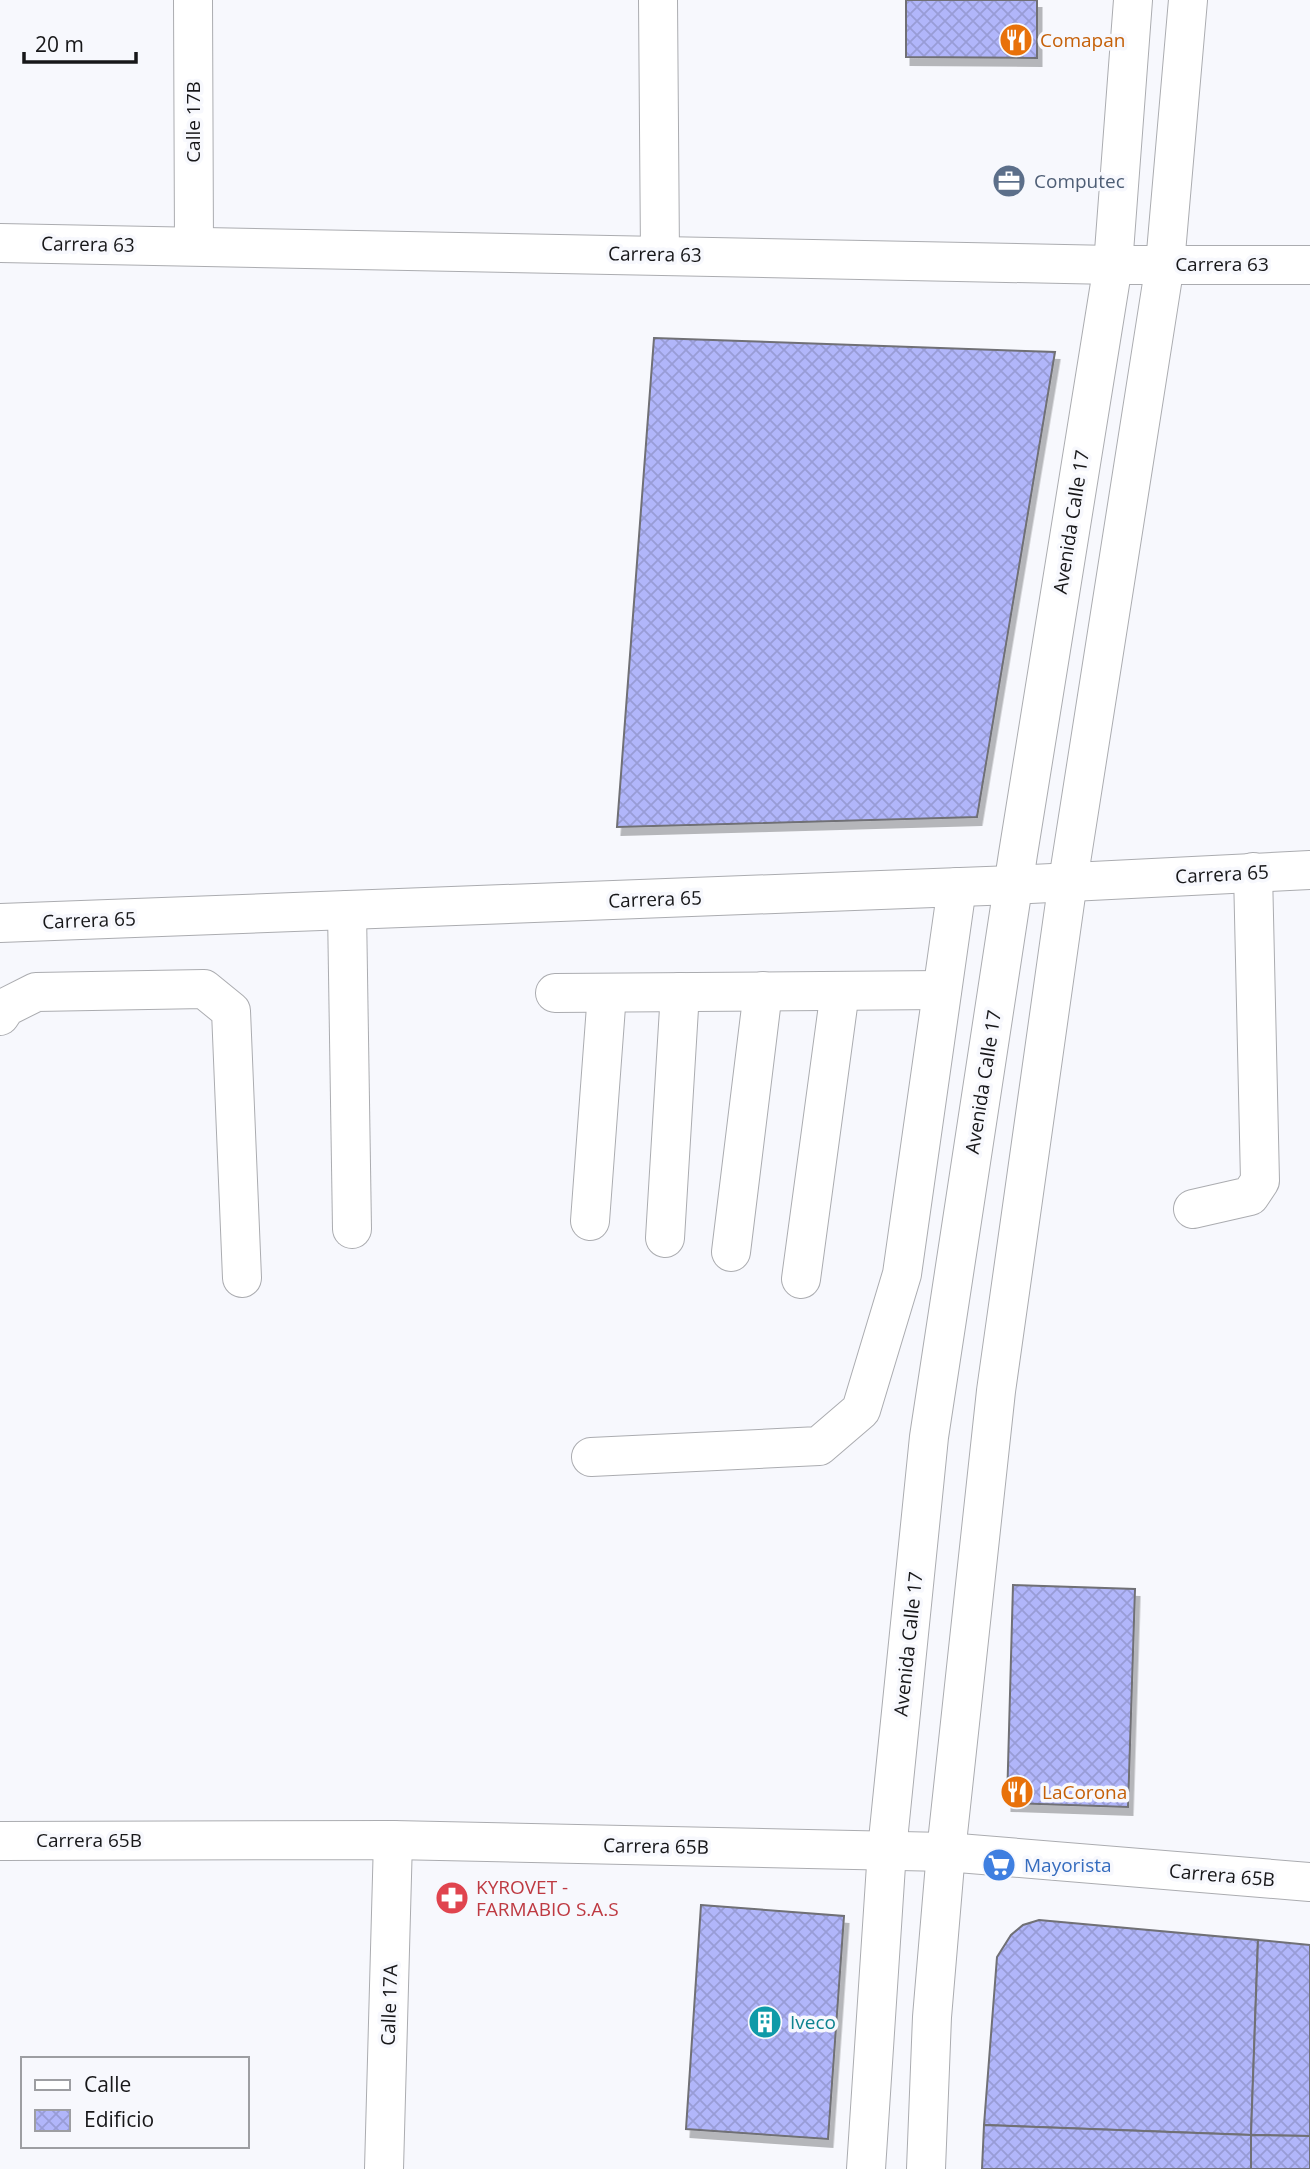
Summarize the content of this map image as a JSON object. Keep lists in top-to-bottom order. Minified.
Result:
{"streets":{"street":["Calle 17B","Carrera 63","Avenida Calle 17","Carrera 65","Carrera 65B","Calle 17A"]},"crossings":[["Calle 17B","Carrera 63"],["Carrera 63","Avenida Calle 17"],["Avenida Calle 17","Carrera 65"],["Avenida Calle 17","Carrera 65B"],["Carrera 65B","Calle 17A"]],"places":{"restaurant":["Comapan","LaCorona"],"office":["Computec"],"supermarket":["Mayorista"],"pharmacy":["KYROVET - FARMABIO S.A.S"],"building":["Iveco"]},"legend":["Calle","Edificio"],"scale_bar":"20 m"}
